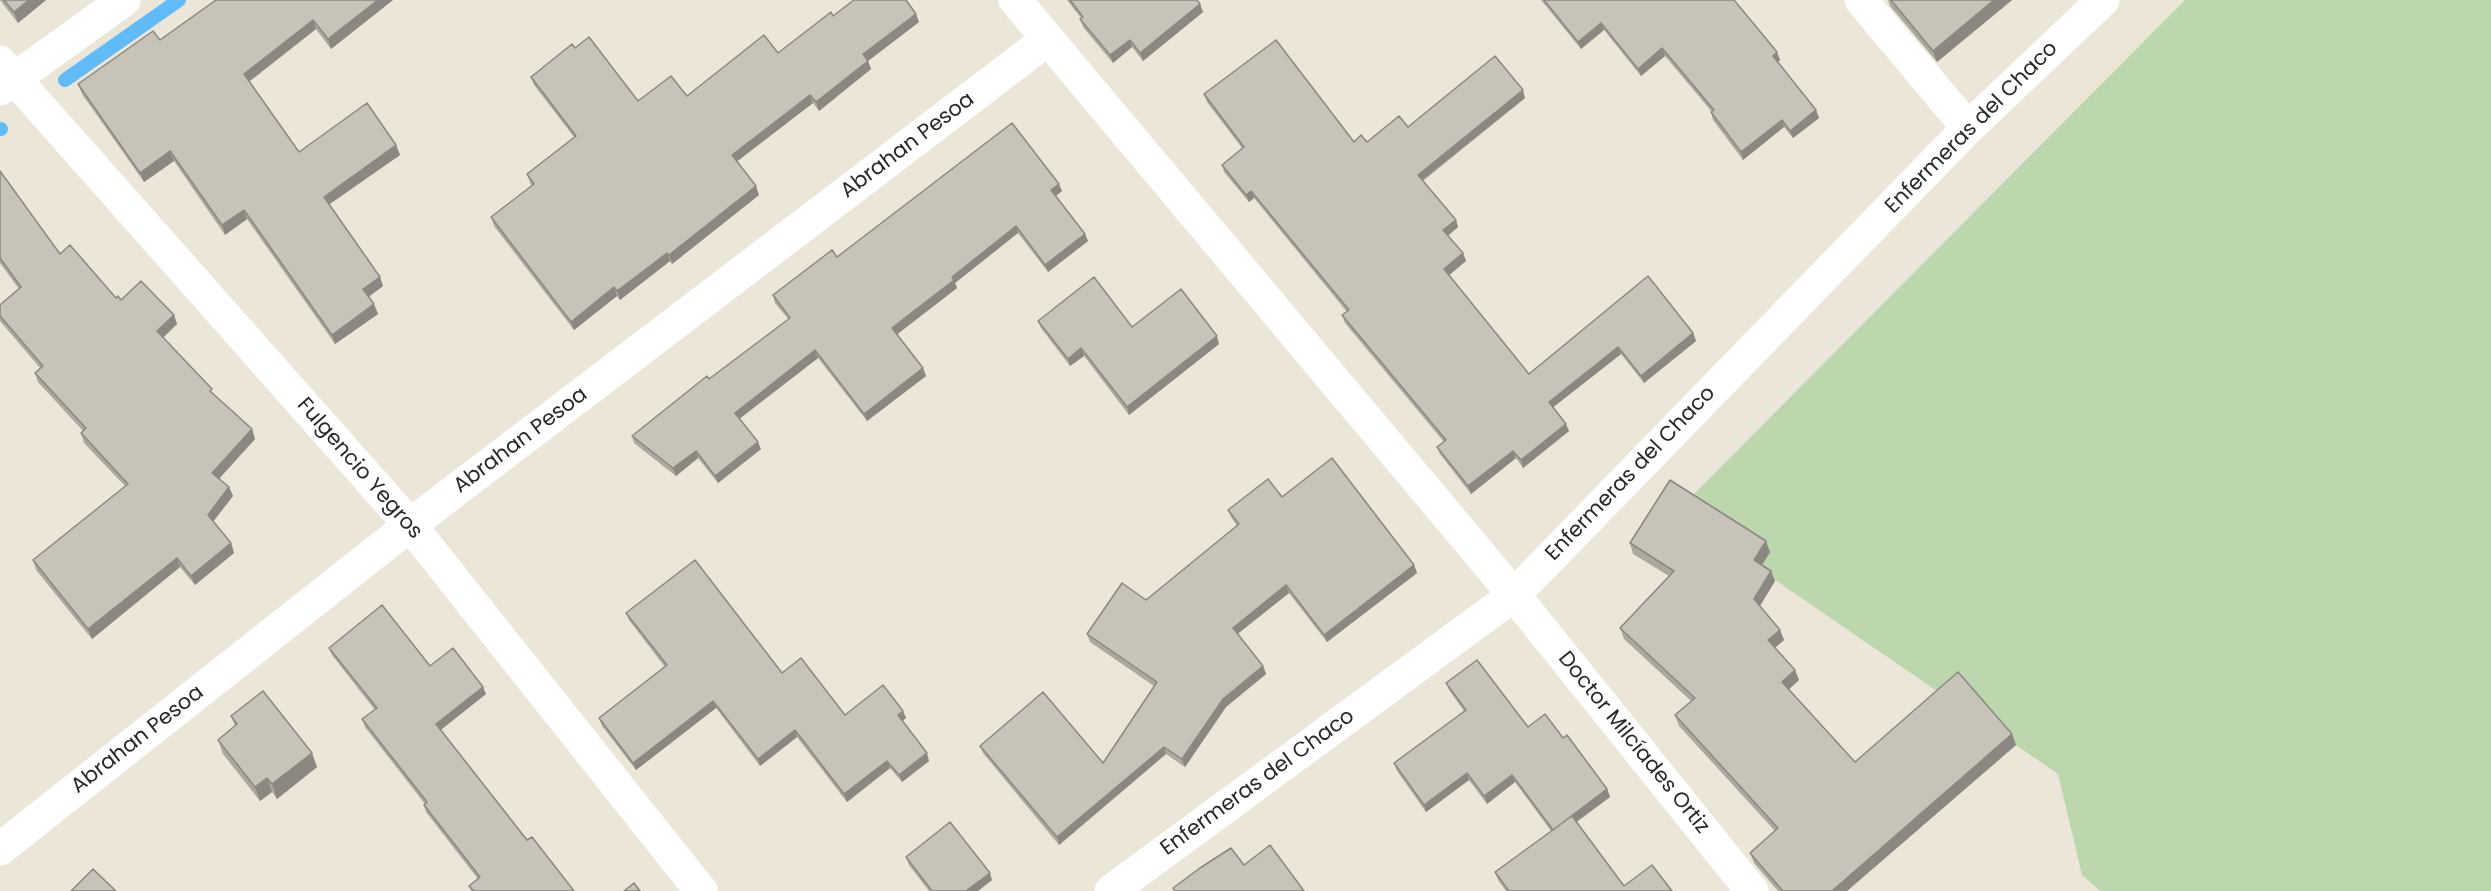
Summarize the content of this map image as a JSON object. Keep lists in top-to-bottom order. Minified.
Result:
{"streets":{"street":["Enfermeras del Chaco","Abrahan Pesoa","Fulgencio Yegros","Doctor Milcíades Ortiz"]},"crossings":[["Enfermeras del Chaco","Doctor Milcíades Ortiz"],["Abrahan Pesoa","Fulgencio Yegros"],["Abrahan Pesoa","Doctor Milcíades Ortiz"]]}
